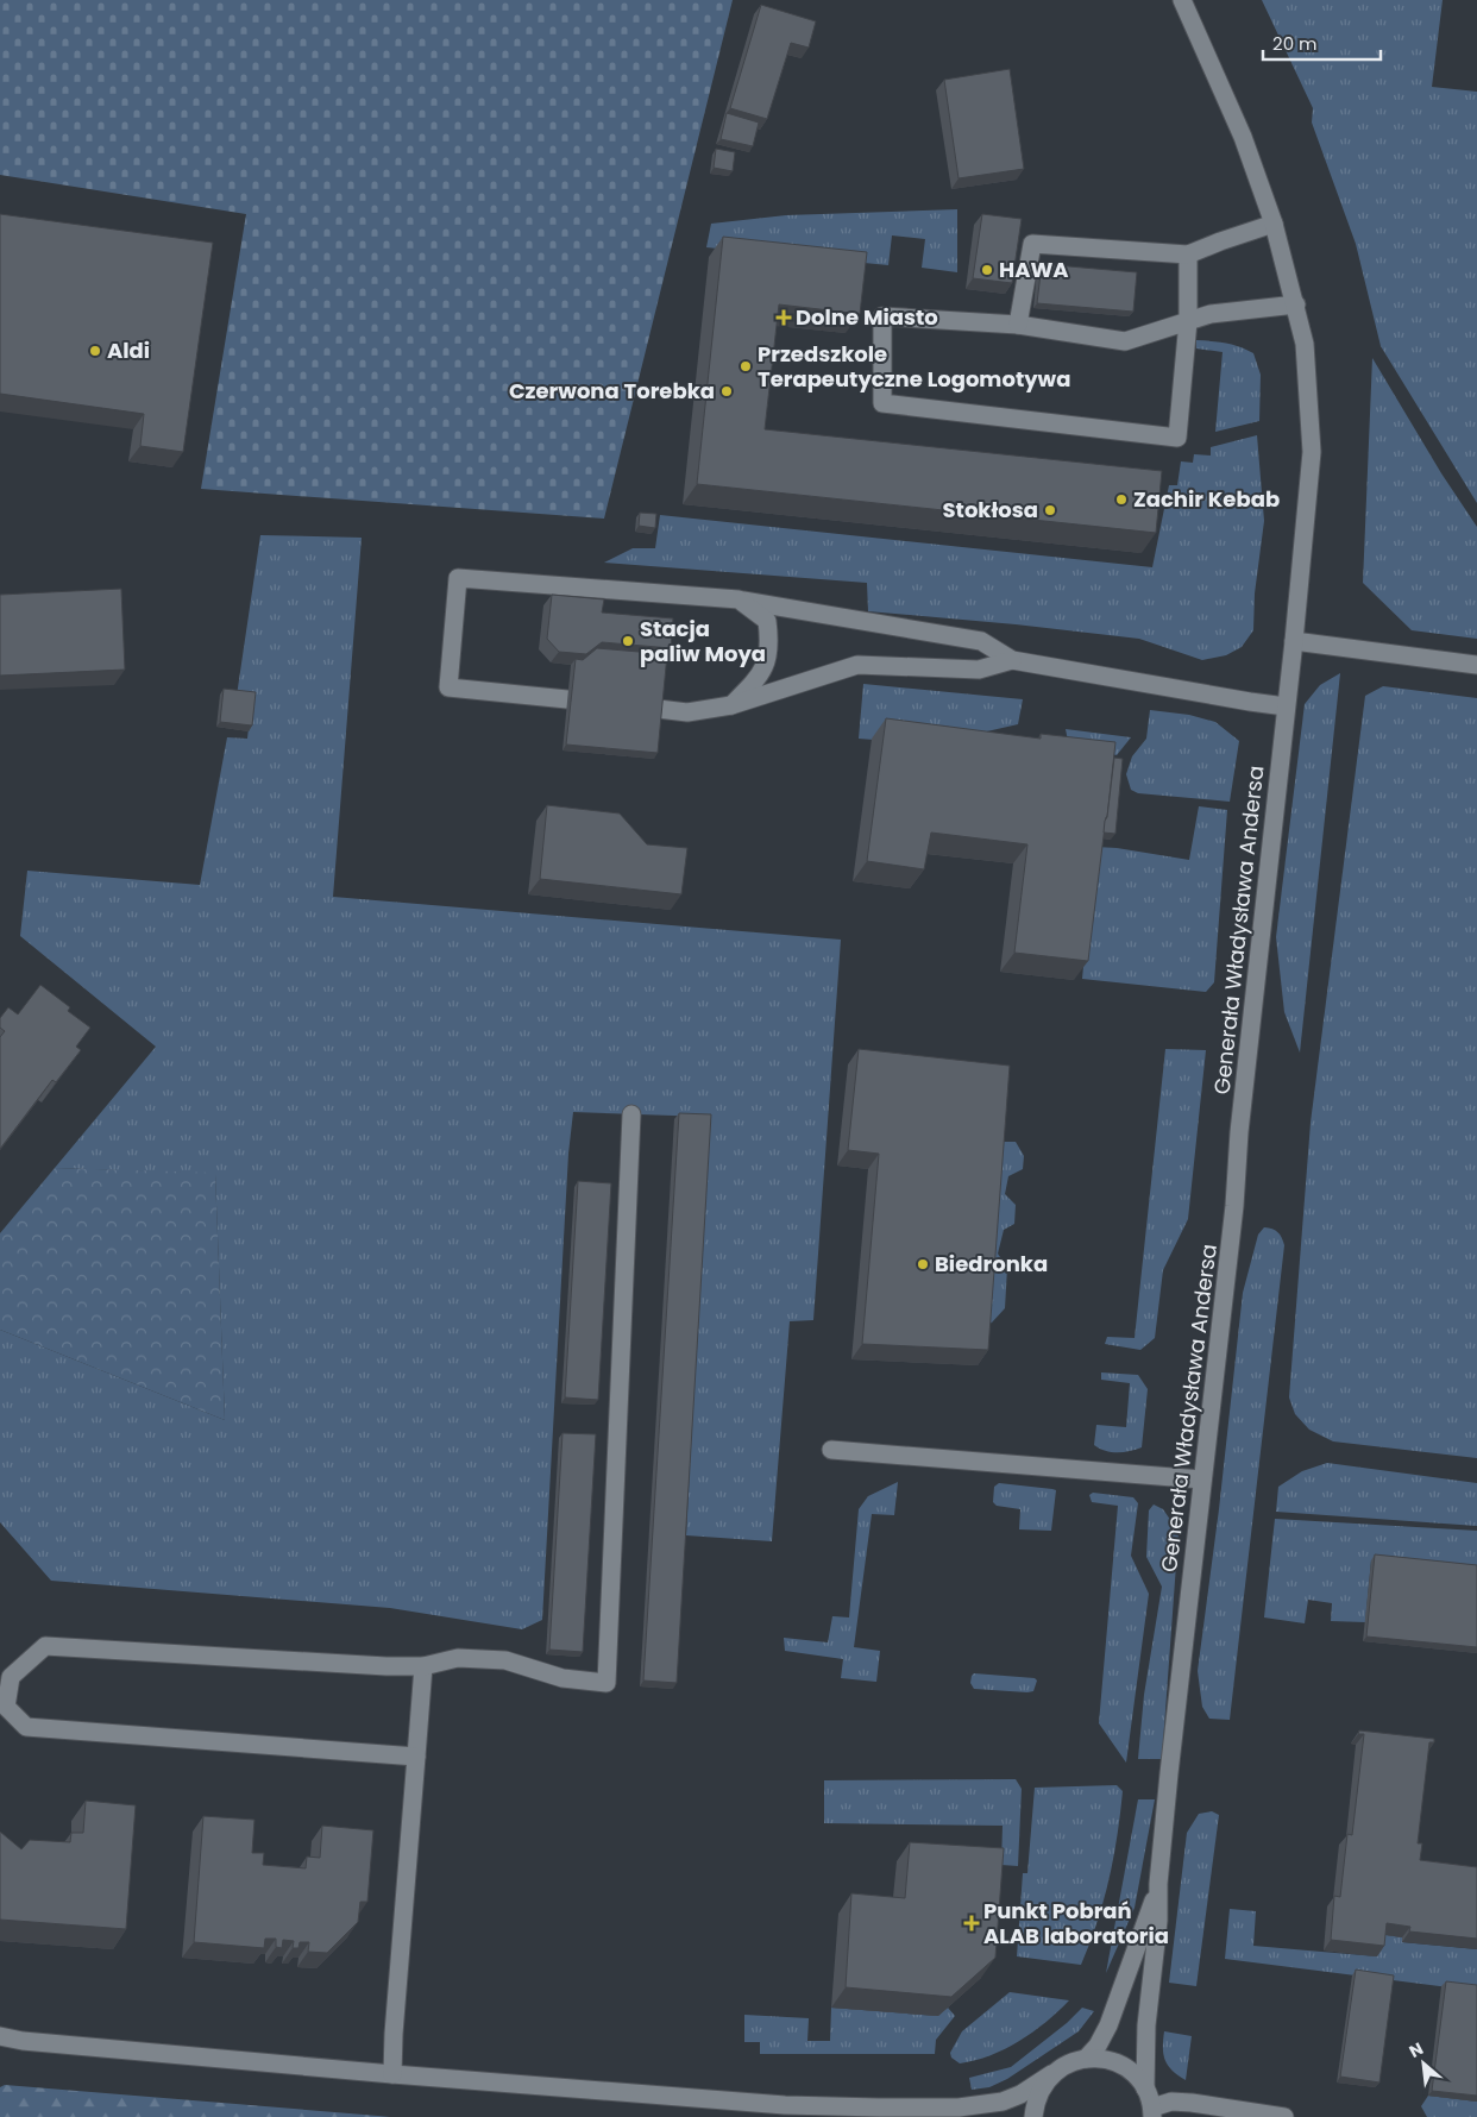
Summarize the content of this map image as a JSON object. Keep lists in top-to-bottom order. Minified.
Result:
{"streets":{"street":["Generała Władysława Andersa"]},"places":{"other":["HAWA","Aldi","Przedszkole Terapeutyczne Logomotywa","Czerwona Torebka","Zachir Kebab","Stokłosa","Stacja paliw Moya","Biedronka"],"health":["Dolne Miasto","Punkt Pobrań ALAB laboratoria"]},"scale_bar":"20 m","north":"top left"}
